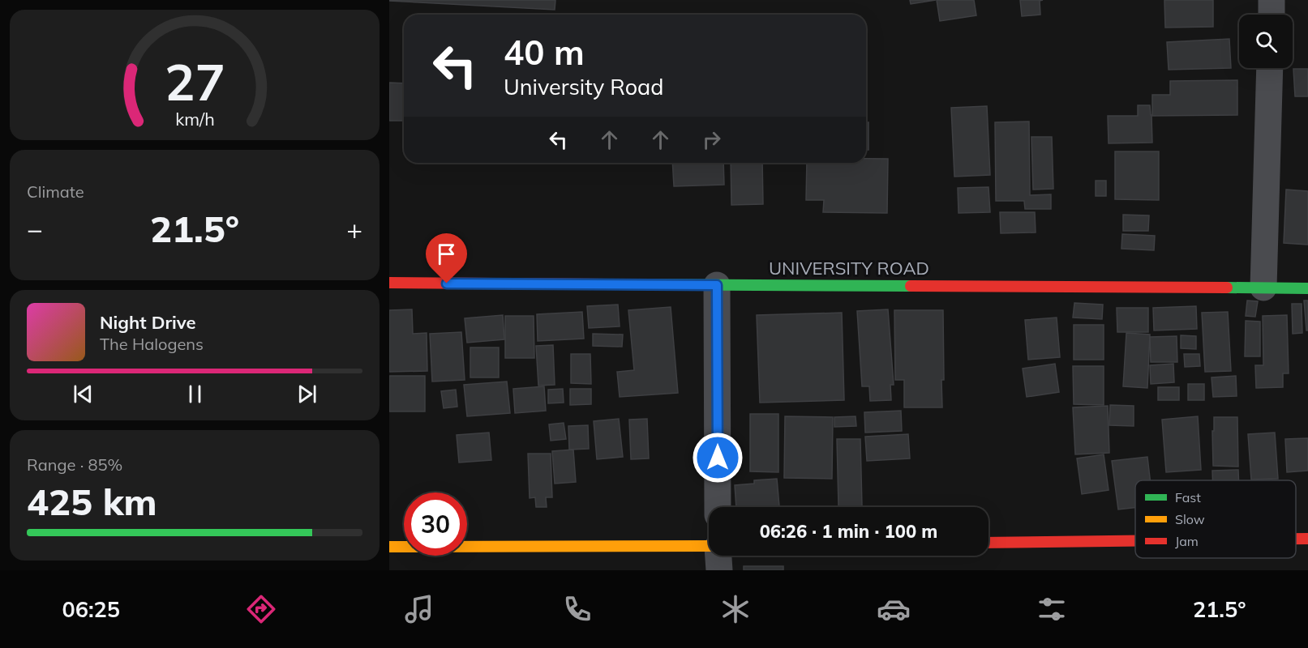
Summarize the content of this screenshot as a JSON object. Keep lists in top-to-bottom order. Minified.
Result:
{"streets":{"street":["UNIVERSITY ROAD"]},"legend":["Fast","Slow","Jam"],"page":{"turn":["40 m","University Road"],"tile":["Climate",["Range · 85%","425 km"]],"heat":["−","21.5°","+"],"song":["Night Drive","The Halogens"],"limit":"30","trip":"06:26 · 1 min · 100 m","tabs":["06:25","21.5°"],"gauge":["27","km/h"]}}
